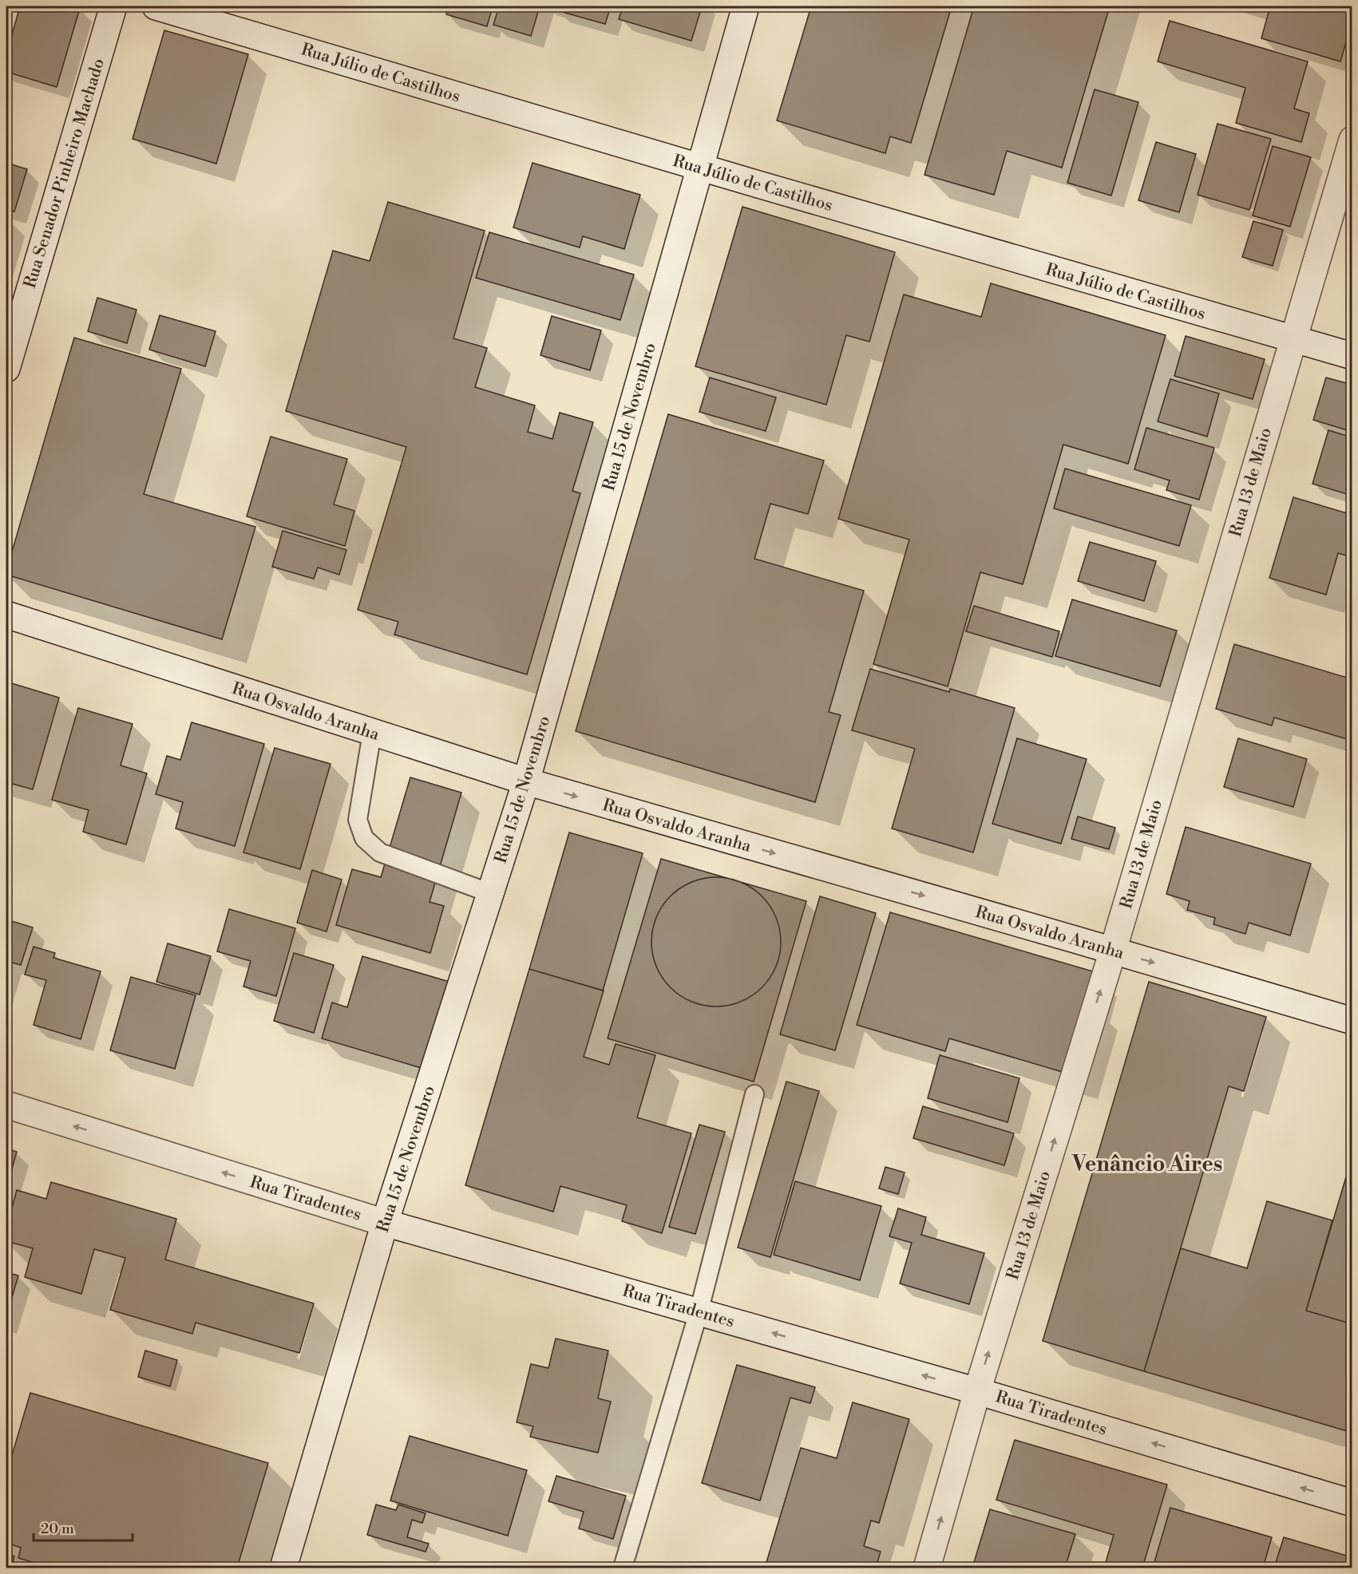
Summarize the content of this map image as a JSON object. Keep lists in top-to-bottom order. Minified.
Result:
{"streets":{"street":["Rua Júlio de Castilhos","Rua Senador Pinheiro Machado","Rua 15 de Novembro","Rua 13 de Maio","Rua Osvaldo Aranha","Rua Tiradentes"]},"crossings":[["Rua Júlio de Castilhos","Rua 15 de Novembro"],["Rua Júlio de Castilhos","Rua 13 de Maio"],["Rua 15 de Novembro","Rua Osvaldo Aranha"],["Rua 15 de Novembro","Rua Tiradentes"],["Rua 13 de Maio","Rua Osvaldo Aranha"],["Rua 13 de Maio","Rua Tiradentes"]],"one_way":["Rua 13 de Maio","Rua Osvaldo Aranha","Rua Tiradentes"],"districts":["Venâncio Aires"],"scale_bar":"20 m"}
